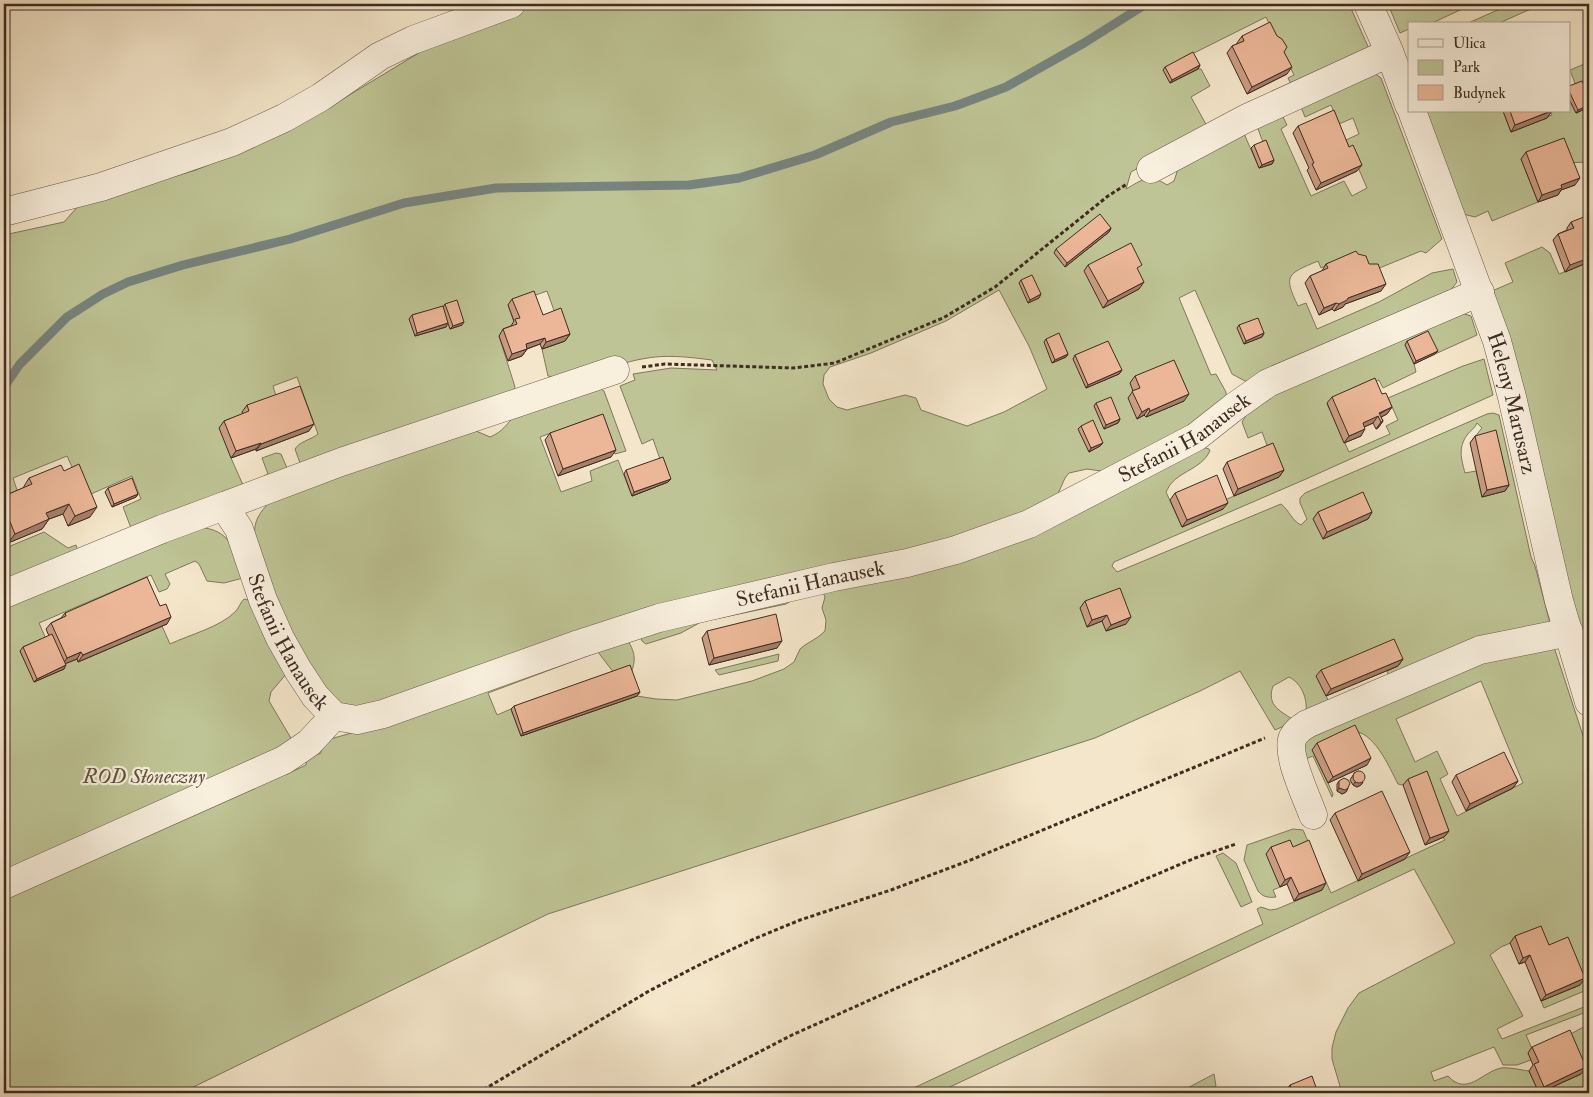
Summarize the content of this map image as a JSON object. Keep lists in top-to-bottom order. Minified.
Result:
{"streets":{"street":["Heleny Marusarz","Stefanii Hanausek"]},"crossings":[["Heleny Marusarz","Stefanii Hanausek"]],"parks":["ROD Słoneczny"],"legend":["Ulica","Park","Budynek"]}
